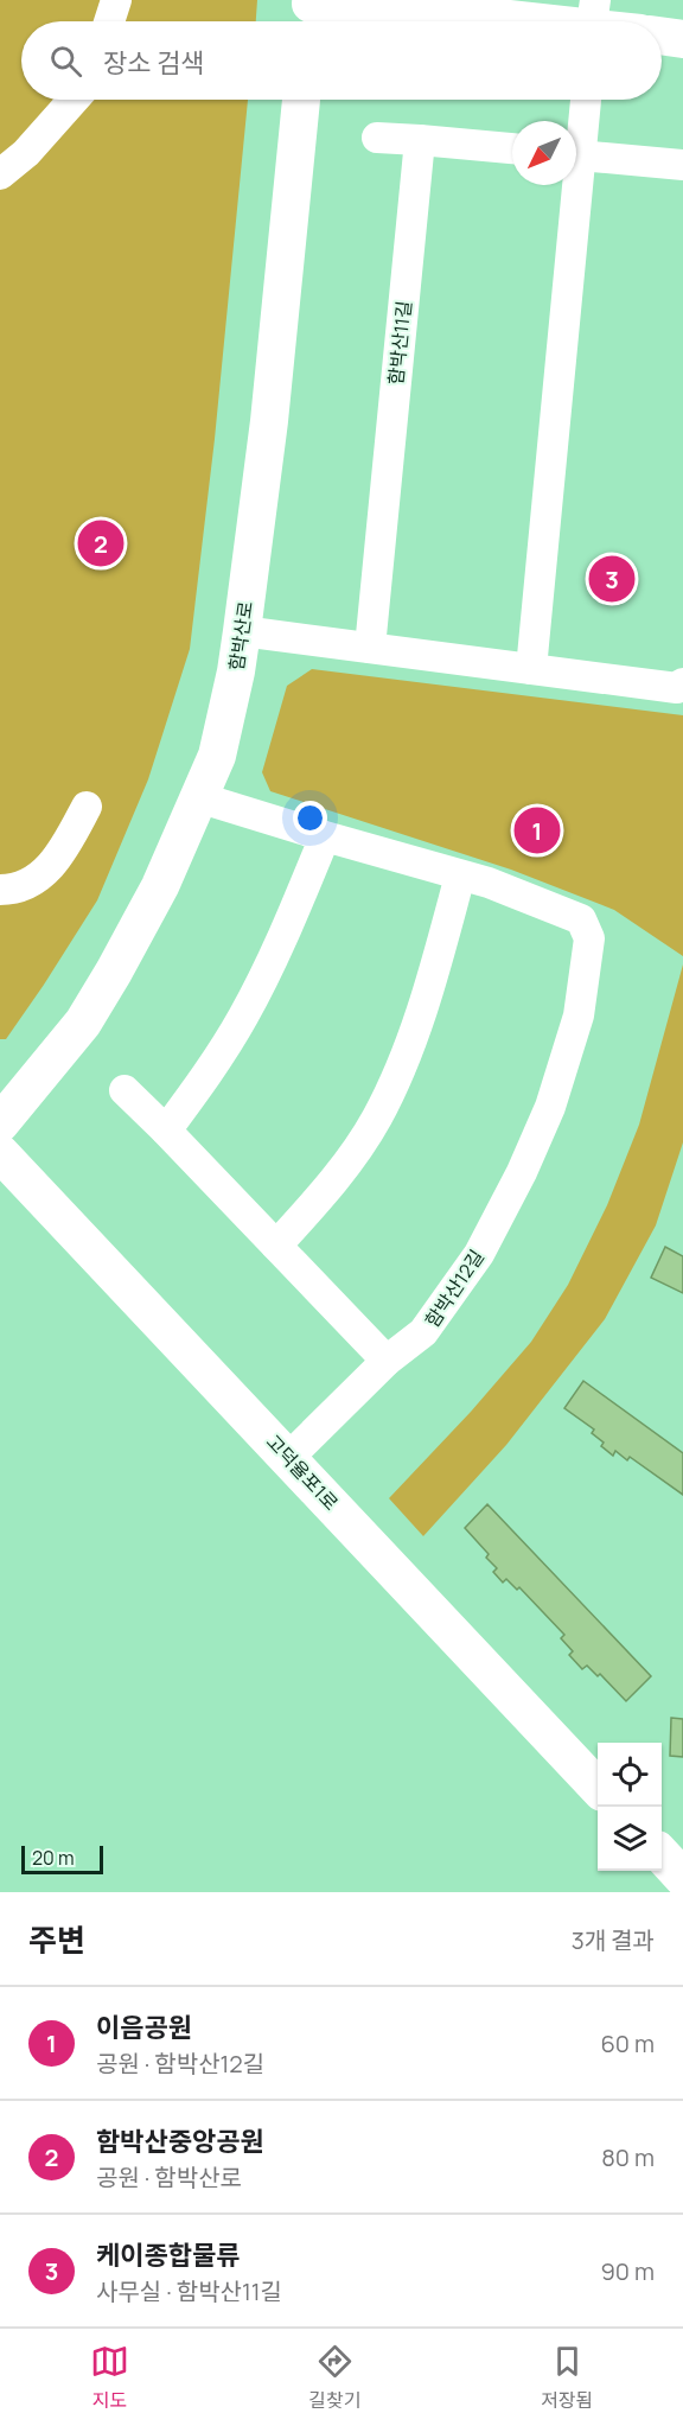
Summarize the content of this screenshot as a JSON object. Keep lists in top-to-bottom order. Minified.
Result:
{"streets":{"street":["함박산11길","함박산로","함박산12길","고덕율포1로"]},"crossings":[["함박산로","함박산12길"],["함박산12길","고덕율포1로"]],"scale_bar":"20 m","north":"bottom left","page":{"search":"장소 검색","pins":["2","3","1"],"scale":"20 m","heading":["주변","3개 결과"],"list":[{"mark":"1","name":"이음공원","note":"공원 · 함박산12길","value":"60 m"},{"mark":"2","name":"함박산중앙공원","note":"공원 · 함박산로","value":"80 m"},{"mark":"3","name":"케이종합물류","note":"사무실 · 함박산11길","value":"90 m"}],"nav":["지도","길찾기","저장됨"]}}
